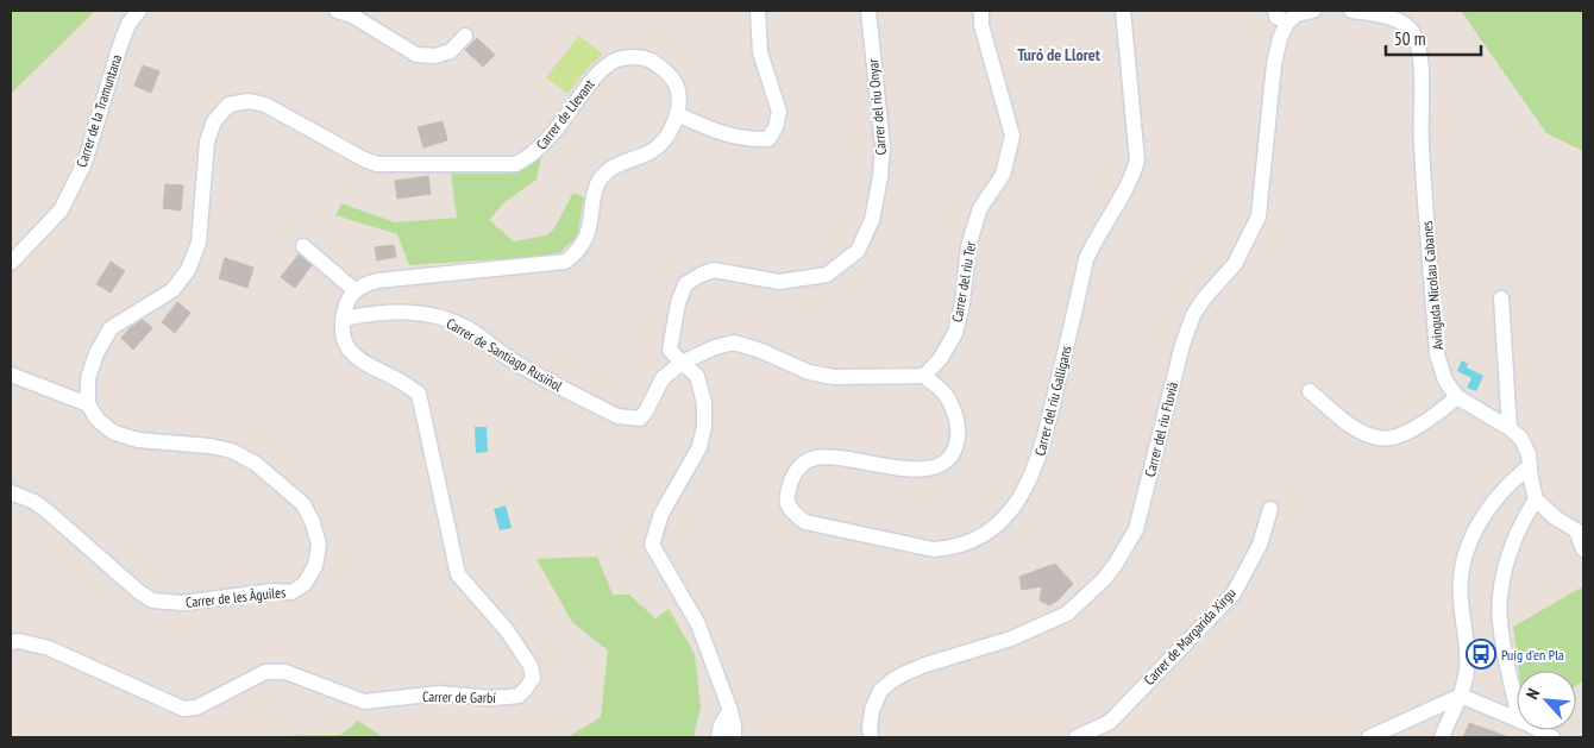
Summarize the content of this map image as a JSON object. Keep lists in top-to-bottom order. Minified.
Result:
{"streets":{"street":["Carrer del riu Onyar","Carrer de la Tramuntana","Carrer de Llevant","Carrer del riu Ter","Avinguda Nicolau Cabanes","Carrer de Santiago Rusiñol","Carrer del riu Galligans","Carrer del riu Fluvià","Carrer de les Àguiles","Carrer de Margarida Xirgu","Carrer de Garbí"]},"crossings":[["Carrer del riu Onyar","Carrer de Santiago Rusiñol"],["Carrer de Llevant","Carrer de les Àguiles"],["Carrer del riu Ter","Carrer del riu Galligans"],["Carrer de Santiago Rusiñol","Carrer de Garbí"]],"districts":["Turó de Lloret"],"places":{"bus stop":["Puig d'en Pla"]},"scale_bar":"50 m","north":"top left"}
